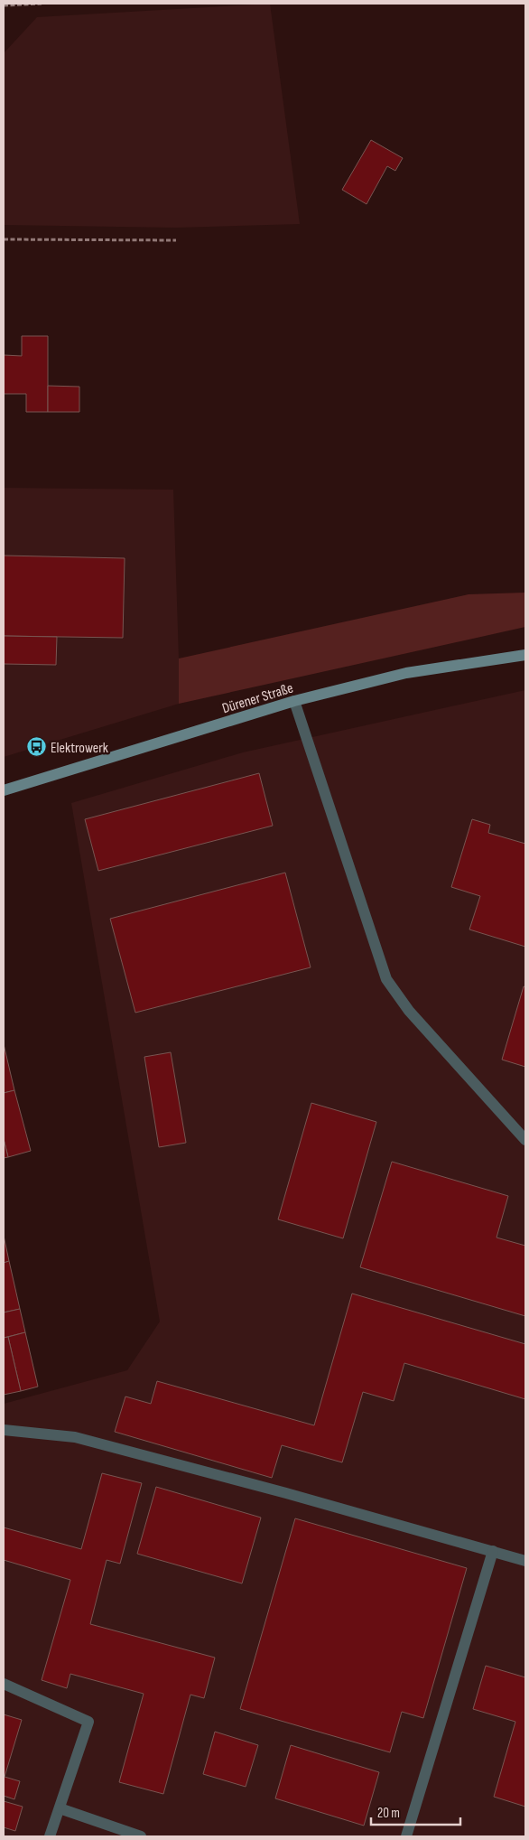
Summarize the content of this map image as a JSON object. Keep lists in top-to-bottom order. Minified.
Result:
{"streets":{"street":["Dürener Straße"]},"places":{"bus stop":["Elektrowerk"]},"scale_bar":"20 m"}
